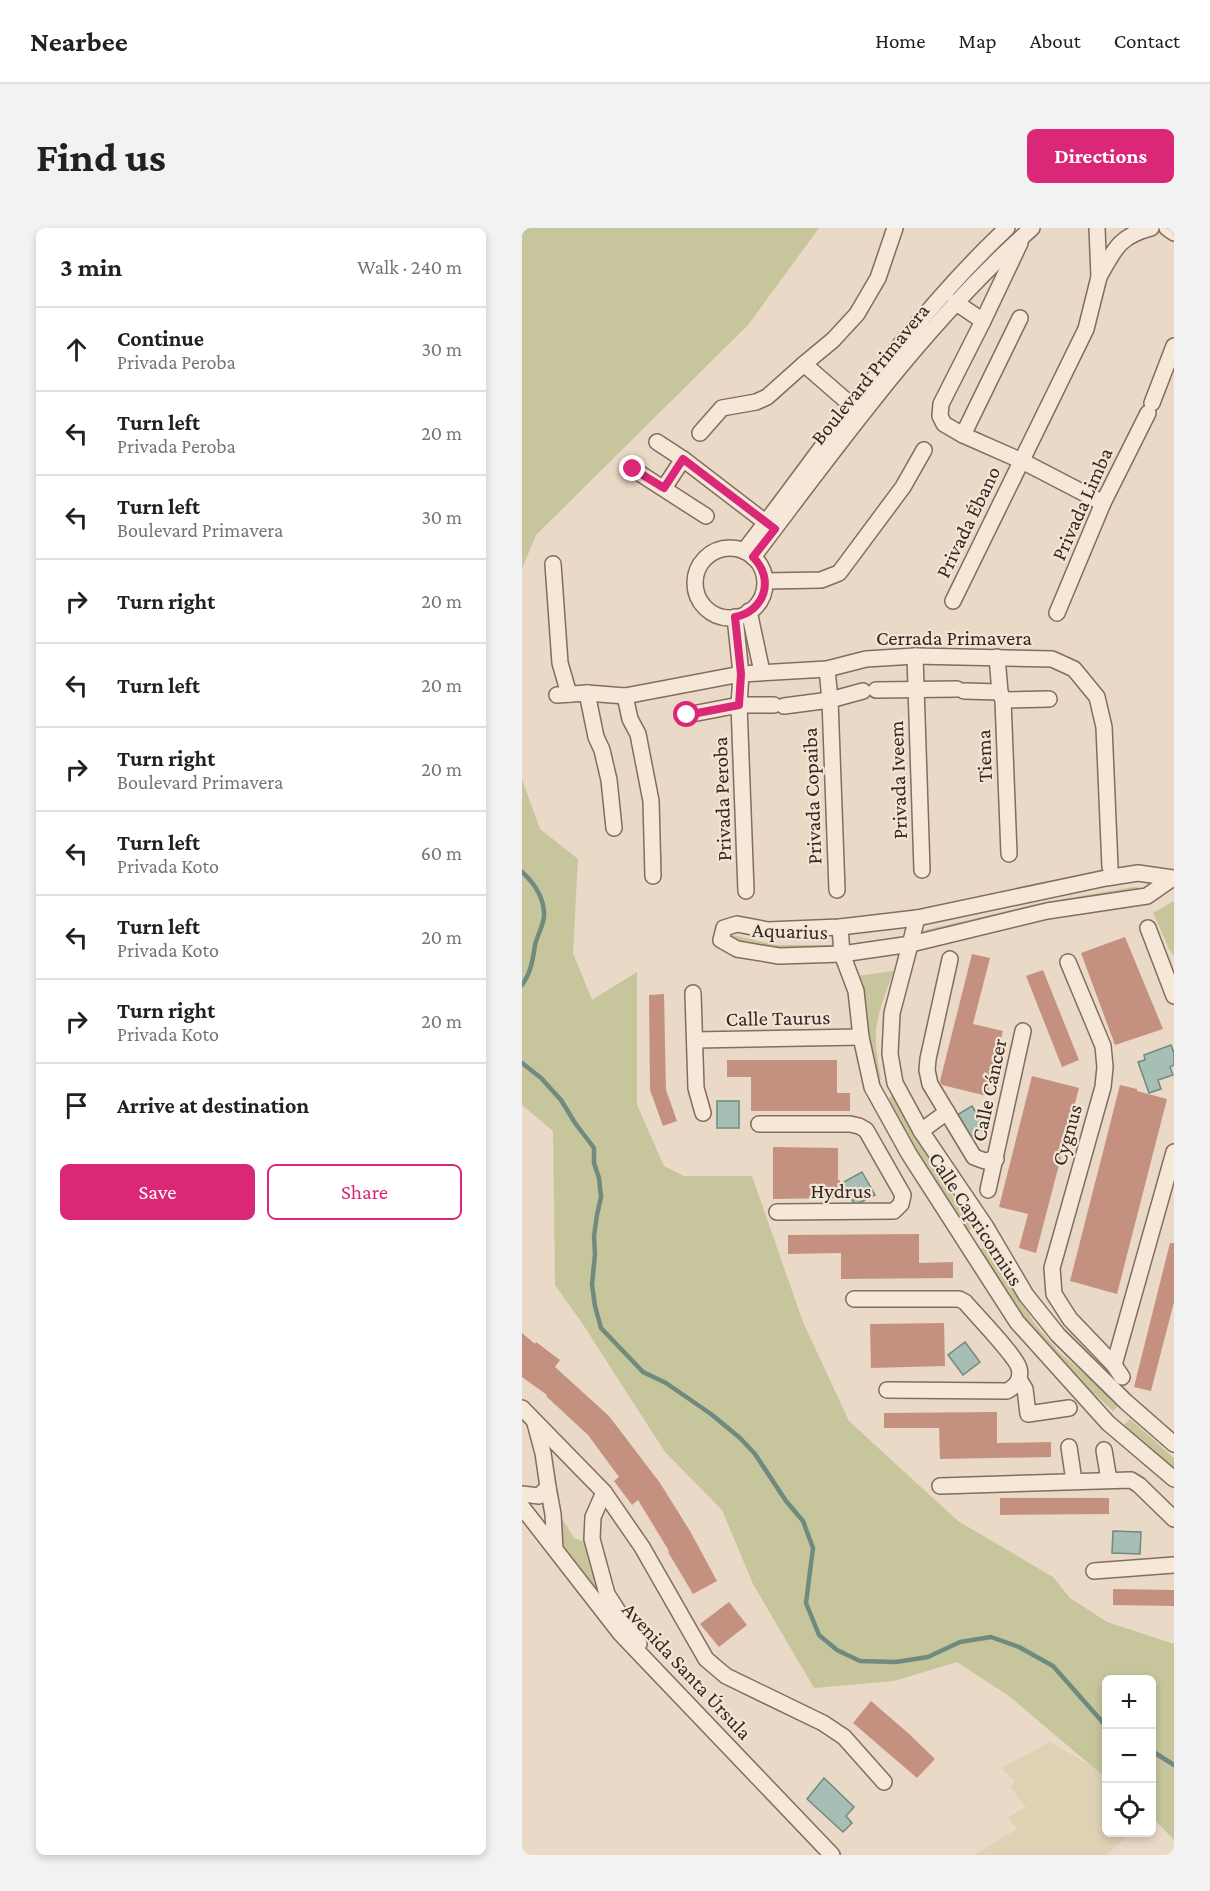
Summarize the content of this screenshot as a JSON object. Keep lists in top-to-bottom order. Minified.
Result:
{"streets":{"street":["Boulevard Primavera","Privada Limba","Privada Ébano","Cerrada Primavera","Tiema","Privada Iveem","Privada Copaiba","Privada Peroba","Aquarius","Calle Taurus","Calle Cáncer","Cygnus","Hydrus","Calle Capricornius","Avenida Santa Úrsula"]},"crossings":[["Cerrada Primavera","Tiema"],["Cerrada Primavera","Privada Iveem"],["Cerrada Primavera","Privada Copaiba"],["Cerrada Primavera","Privada Peroba"],["Tiema","Privada Iveem"],["Privada Iveem","Privada Copaiba"],["Privada Copaiba","Privada Peroba"],["Aquarius","Calle Capricornius"],["Calle Taurus","Calle Capricornius"],["Calle Cáncer","Calle Capricornius"],["Hydrus","Calle Capricornius"]],"page":{"header":"Nearbee","nav":["Home","Map","About","Contact"],"buttons":["Directions",["Save","Share"]],"title":"Find us","heading":["3 min","Walk · 240 m"],"list":[["Continue","Privada Peroba","30 m"],["Turn left","Privada Peroba","20 m"],["Turn left","Boulevard Primavera","30 m"],["Turn right","20 m"],["Turn left","20 m"],["Turn right","Boulevard Primavera","20 m"],["Turn left","Privada Koto","60 m"],["Turn left","Privada Koto","20 m"],["Turn right","Privada Koto","20 m"],"Arrive at destination"],"map_buttons":["+","−"]}}
